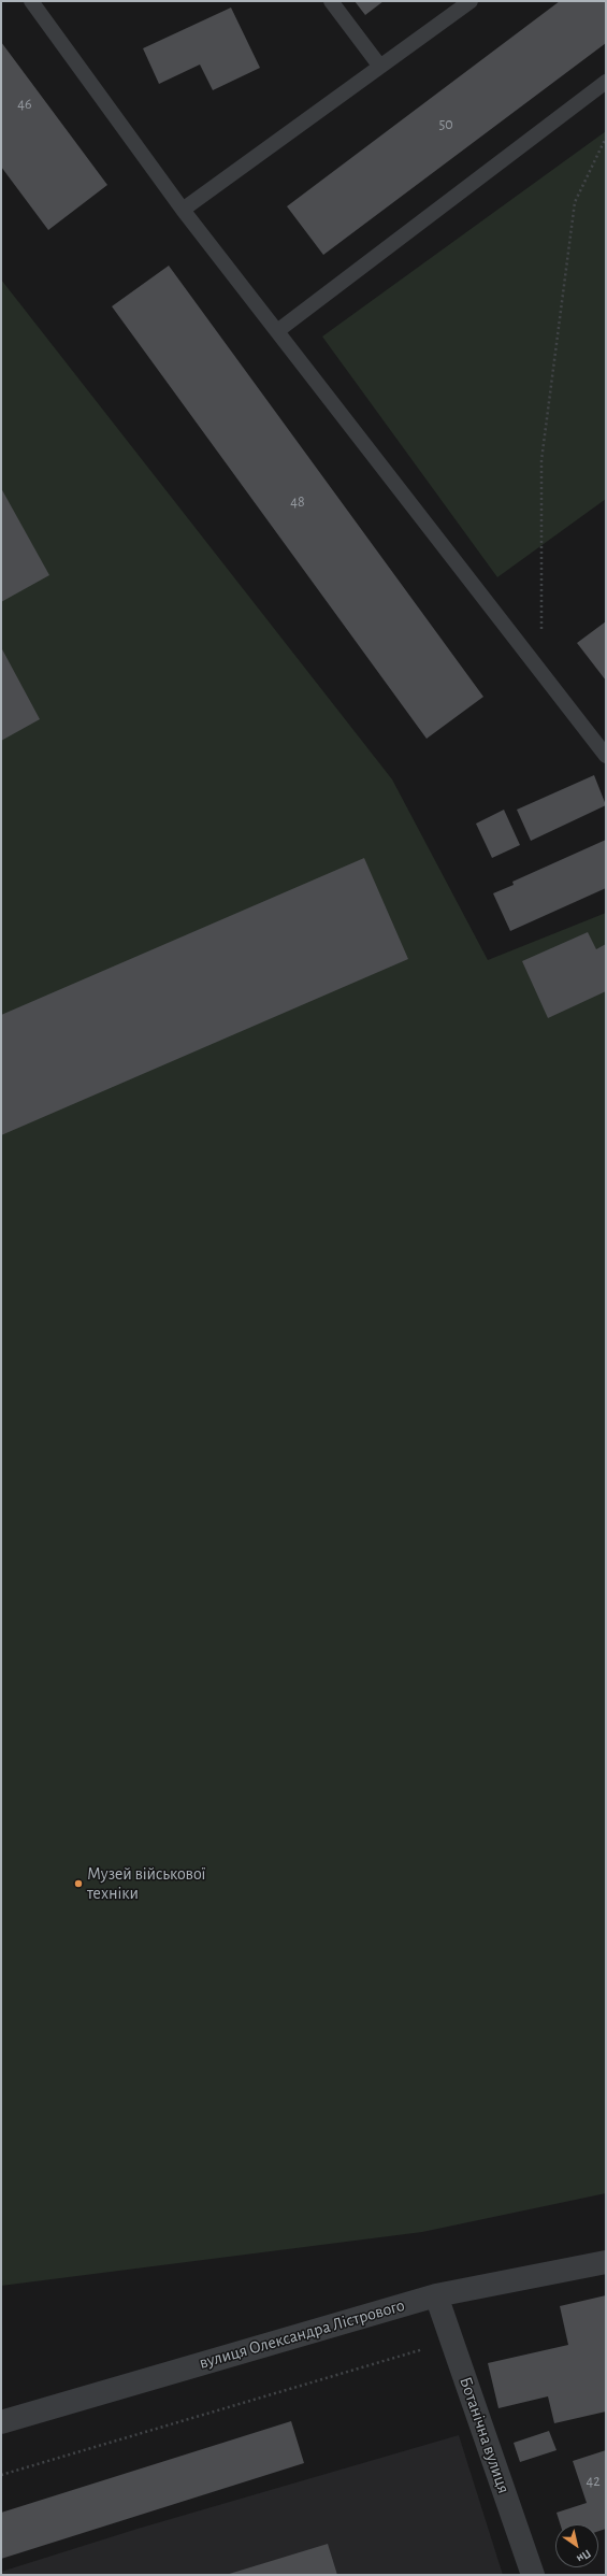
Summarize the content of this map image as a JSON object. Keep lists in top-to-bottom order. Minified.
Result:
{"streets":{"street":["вулиця Олександра Лістрового","Ботанічна вулиця"]},"crossings":[["вулиця Олександра Лістрового","Ботанічна вулиця"]],"places":["Музей військової техніки"],"house_numbers":["46","50","48","42"],"north":"bottom right"}
